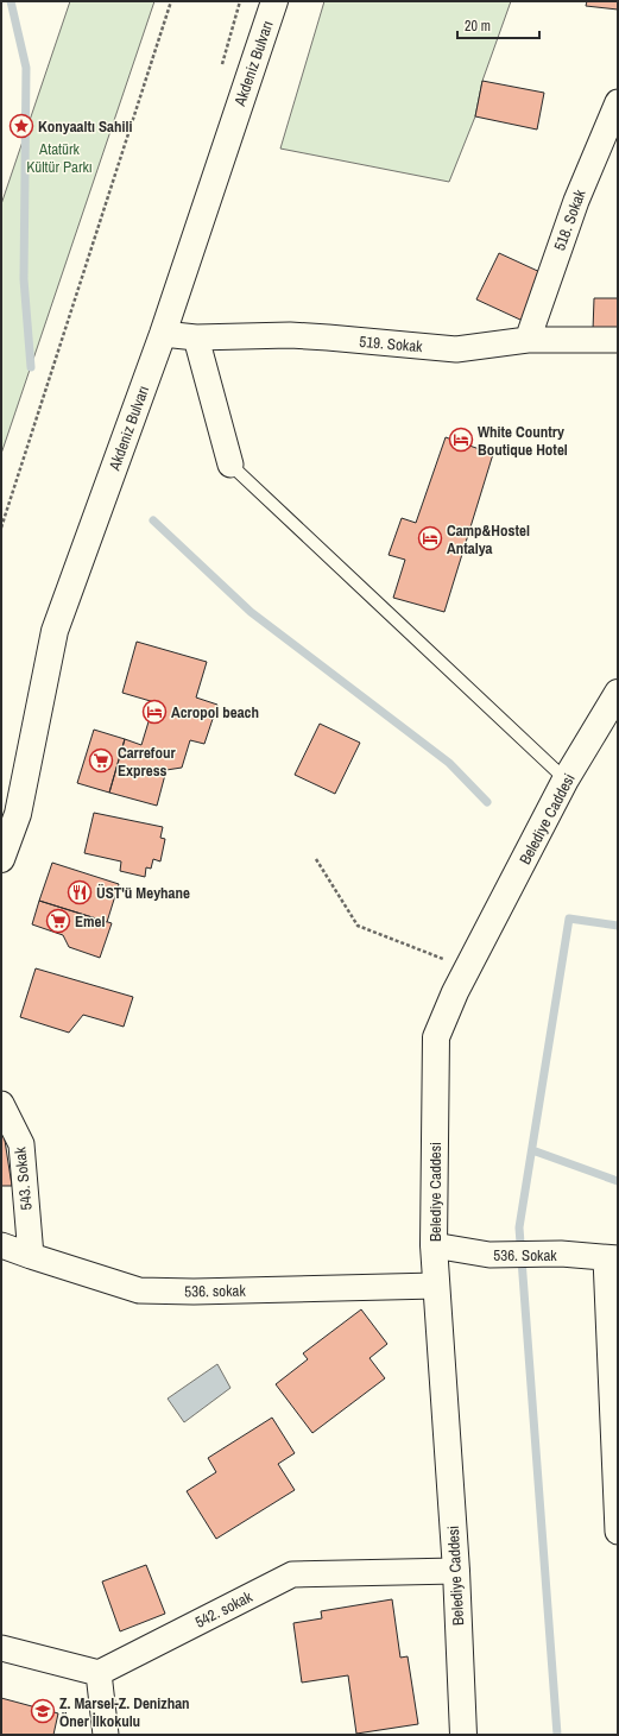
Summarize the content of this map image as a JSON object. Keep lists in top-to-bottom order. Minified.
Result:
{"streets":{"main road":["Akdeniz Bulvarı","Belediye Caddesi"],"street":["518. Sokak","519. Sokak","543. Sokak","536. Sokak","536. sokak","542. sokak"]},"crossings":[["Akdeniz Bulvarı","519. Sokak"],["518. Sokak","519. Sokak"],["Belediye Caddesi","536. Sokak"],["Belediye Caddesi","536. sokak"],["Belediye Caddesi","542. sokak"],["543. Sokak","536. sokak"]],"parks":["Atatürk Kültür Parkı"],"places":{"place":["Konyaaltı Sahili"],"hotel":["White Country Boutique Hotel","Camp&Hostel Antalya","Acropol beach"],"supermarket":["Carrefour Express","Emel"],"restaurant":["ÜST'ü Meyhane"],"school or university":["Z. Marsel-Z. Denizhan Öner İlkokulu"]},"scale_bar":"20 m"}
